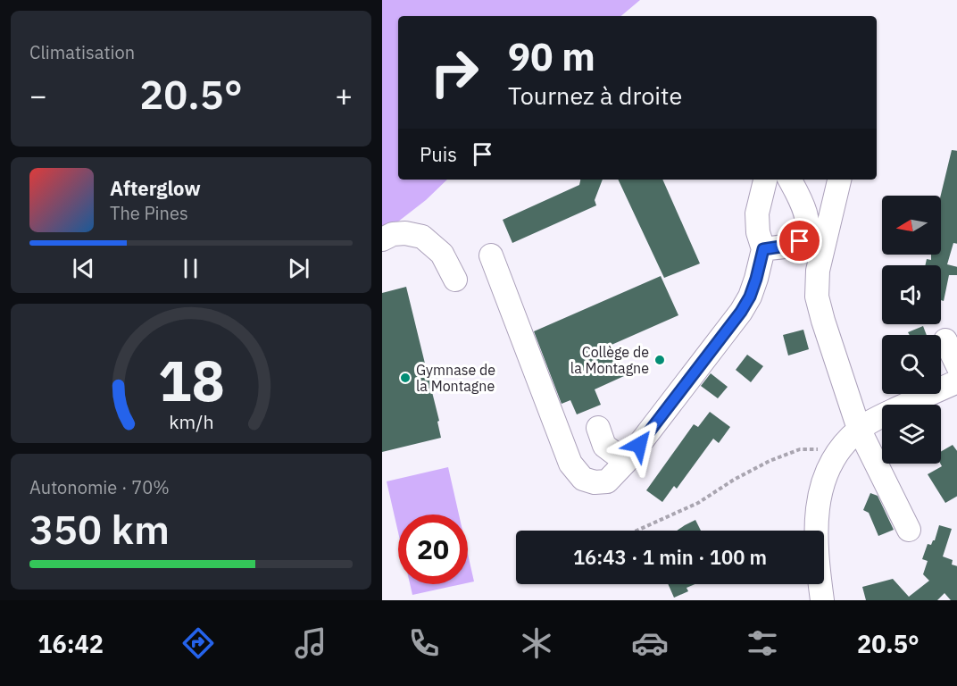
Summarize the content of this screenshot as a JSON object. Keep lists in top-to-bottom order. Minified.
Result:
{"places":["Collège de la Montagne","Gymnase de la Montagne"],"north":"left","page":{"tile":["Climatisation",["Autonomie · 70%","350 km"]],"turn":["90 m","Tournez à droite"],"heat":["−","20.5°","+"],"then":"Puis","song":["Afterglow","The Pines"],"limit":"20","trip":"16:43 · 1 min · 100 m","tabs":["16:42","20.5°"],"gauge":["18","km/h"]}}
